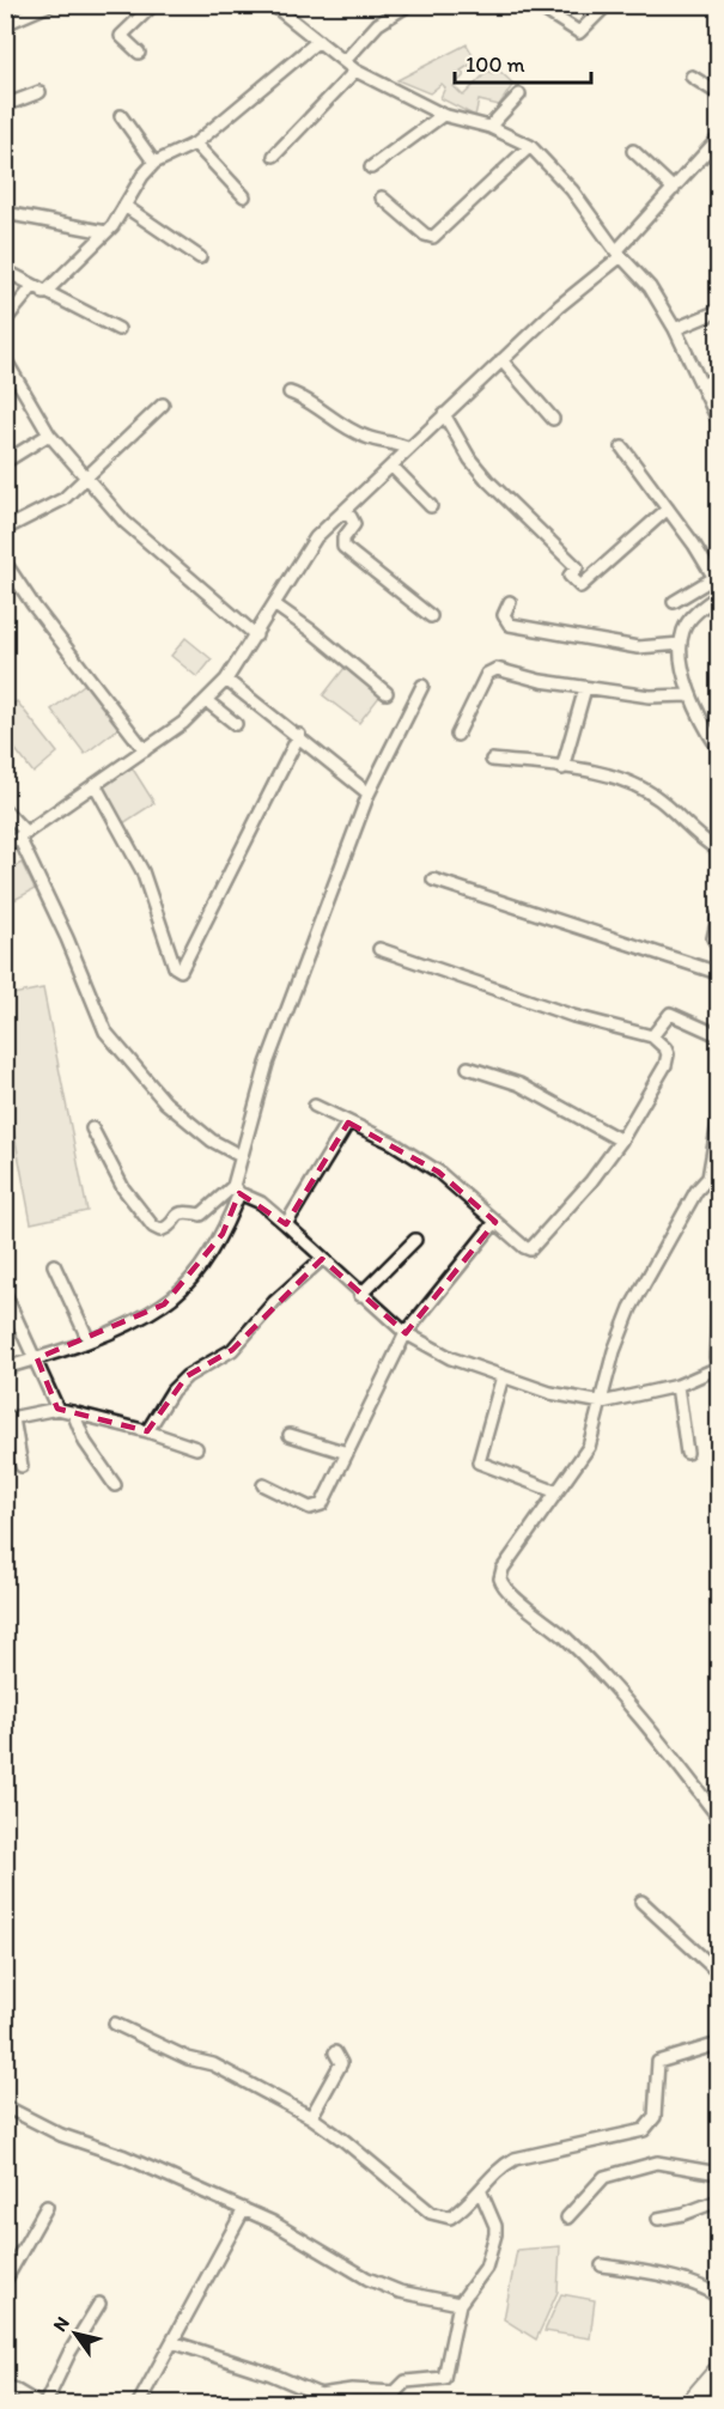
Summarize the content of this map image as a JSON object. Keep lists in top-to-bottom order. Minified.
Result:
{"scale_bar":"100 m","north":"top left"}
